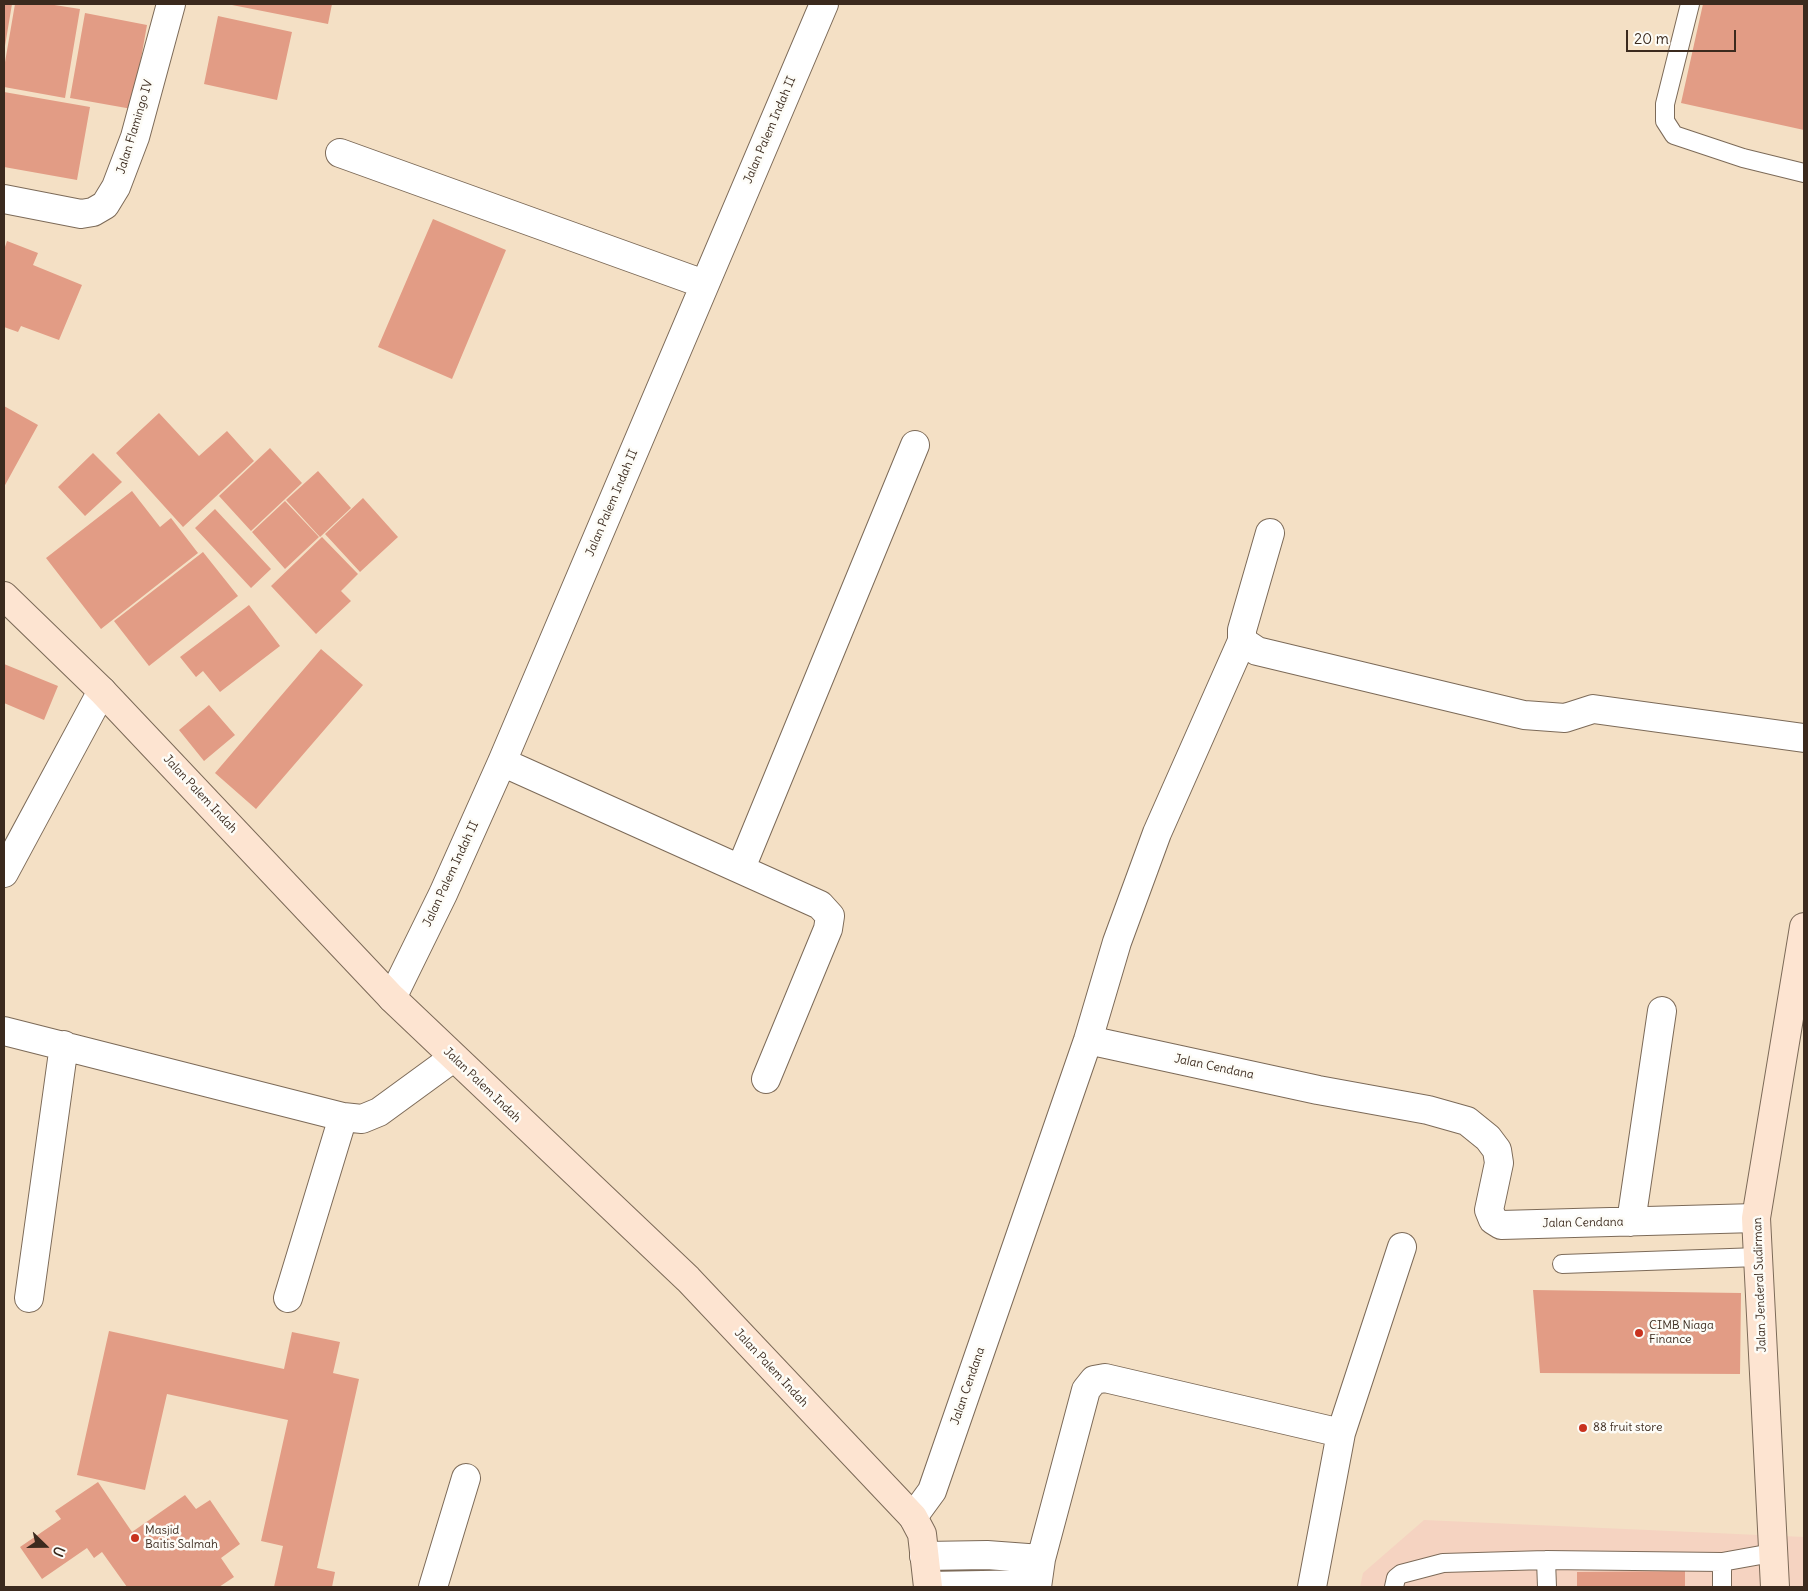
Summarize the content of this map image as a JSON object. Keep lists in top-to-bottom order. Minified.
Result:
{"streets":{"street":["Jalan Flamingo IV","Jalan Palem Indah II","Jalan Palem Indah","Jalan Cendana","Jalan Jenderal Sudirman"]},"crossings":[["Jalan Palem Indah II","Jalan Palem Indah"],["Jalan Palem Indah","Jalan Cendana"],["Jalan Cendana","Jalan Jenderal Sudirman"]],"places":["CIMB Niaga Finance","88 fruit store","Masjid Baitis Salmah"],"scale_bar":"20 m","north":"right"}
